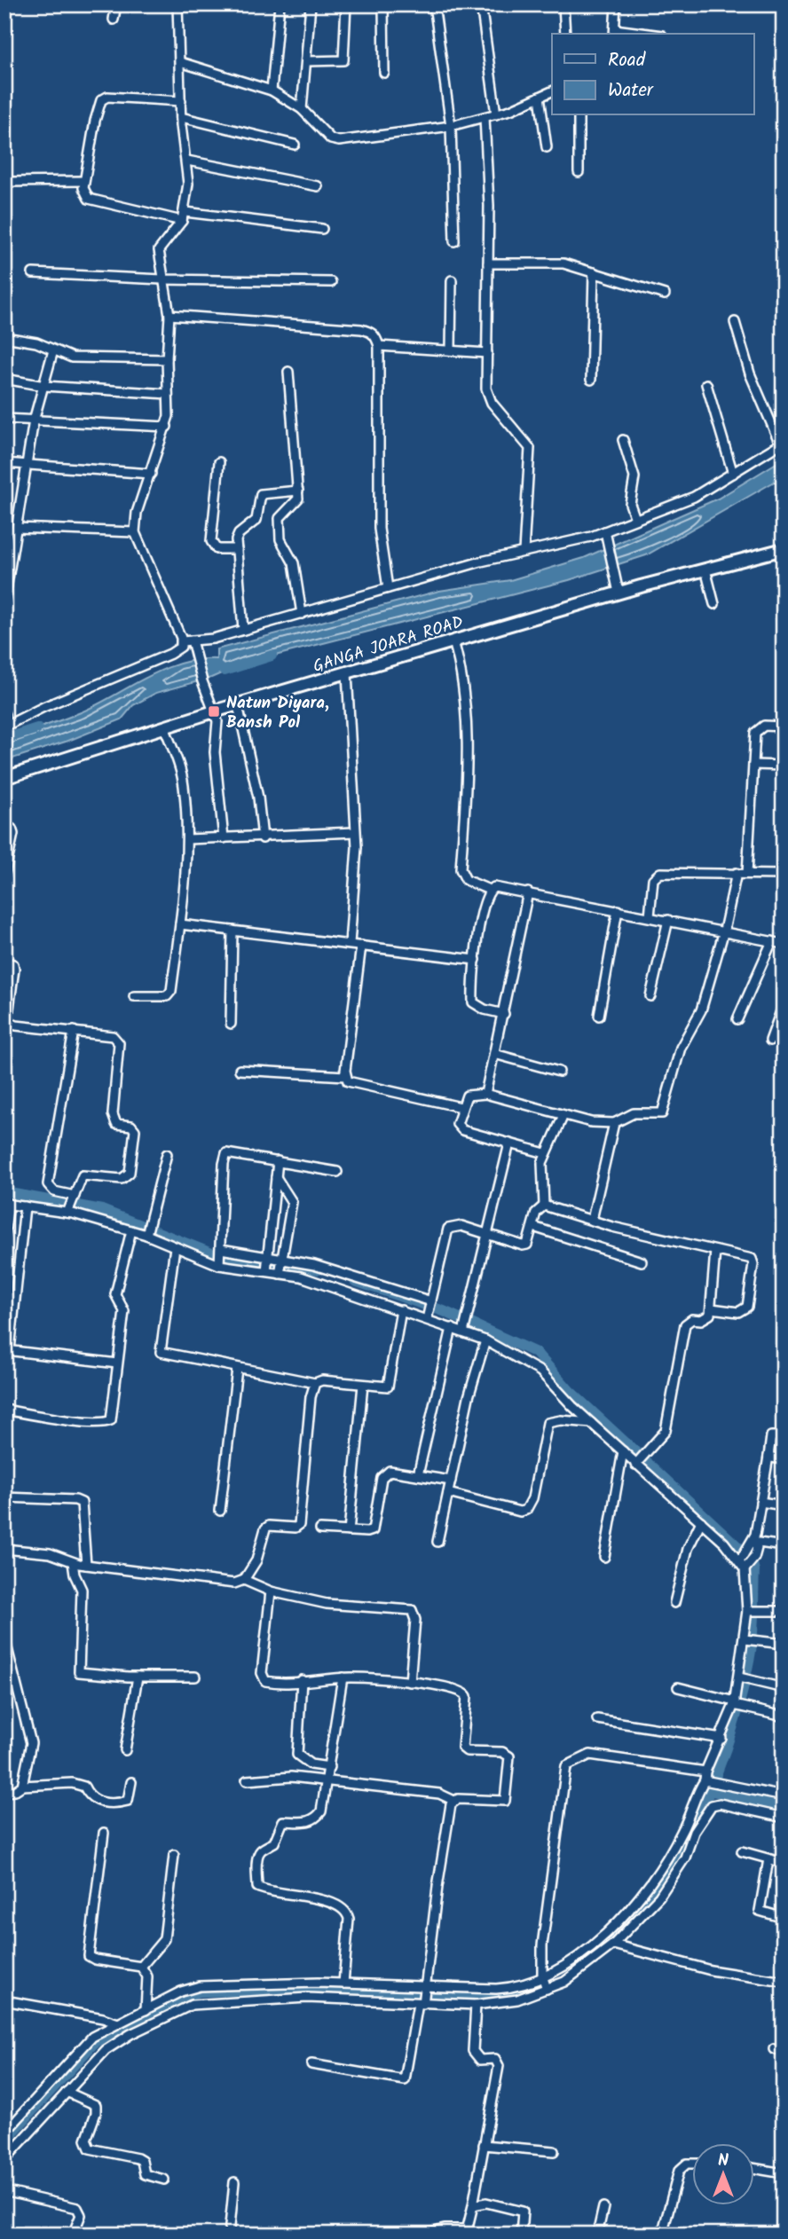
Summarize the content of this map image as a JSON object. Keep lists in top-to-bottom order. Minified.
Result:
{"streets":{"main road":["GANGA JOARA ROAD"]},"places":{"transit":["Natun Diyara, Bansh Pol"]},"legend":["Road","Water"],"north":"top"}
